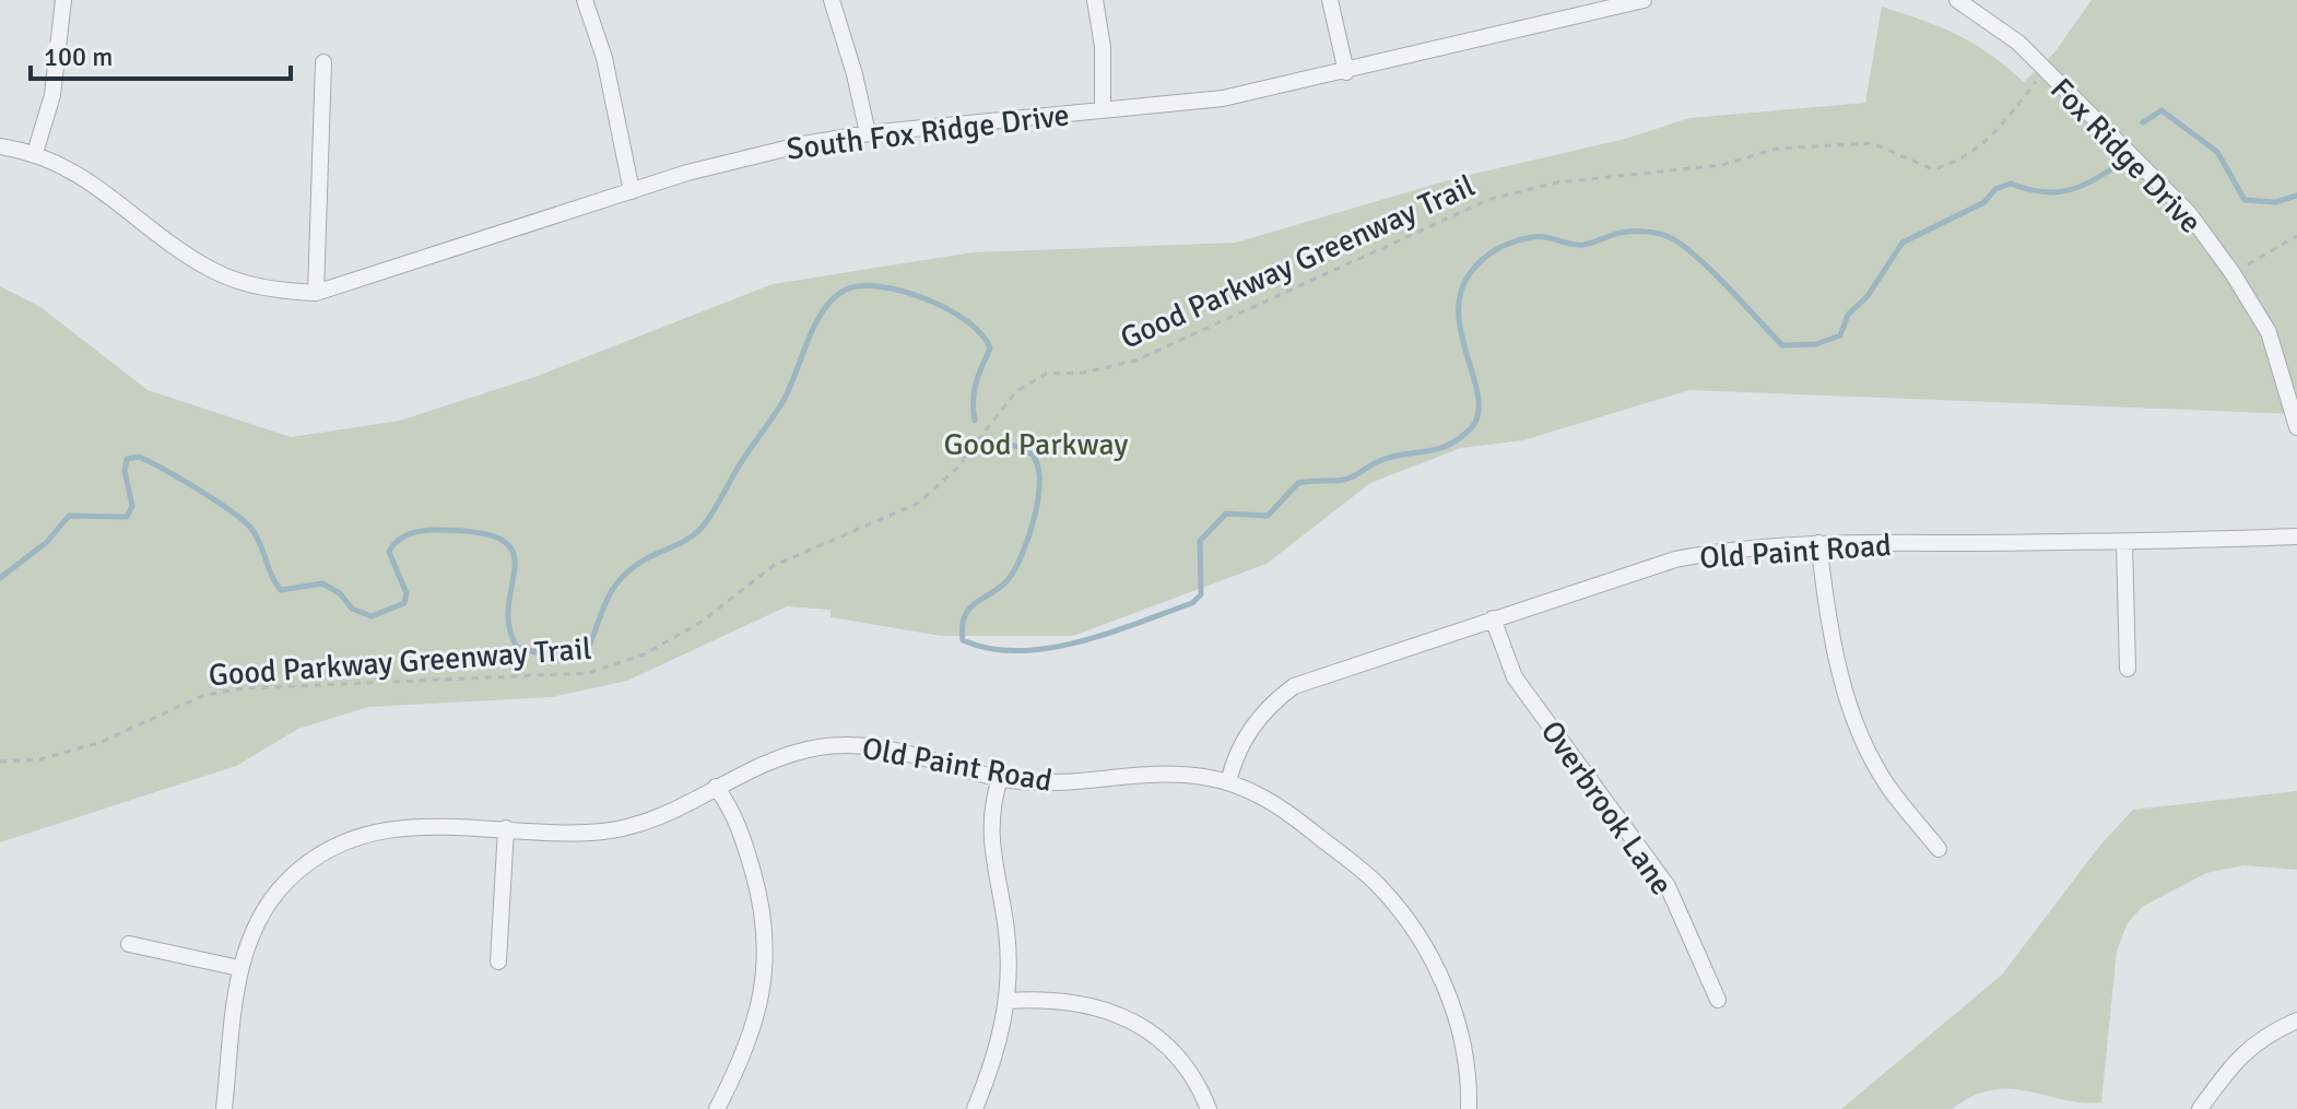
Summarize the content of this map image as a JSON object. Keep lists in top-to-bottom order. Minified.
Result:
{"streets":{"street":["South Fox Ridge Drive","Fox Ridge Drive","Old Paint Road","Overbrook Lane"],"path":["Good Parkway Greenway Trail"]},"crossings":[["Fox Ridge Drive","Good Parkway Greenway Trail"],["Old Paint Road","Overbrook Lane"]],"parks":["Good Parkway"],"scale_bar":"100 m"}
